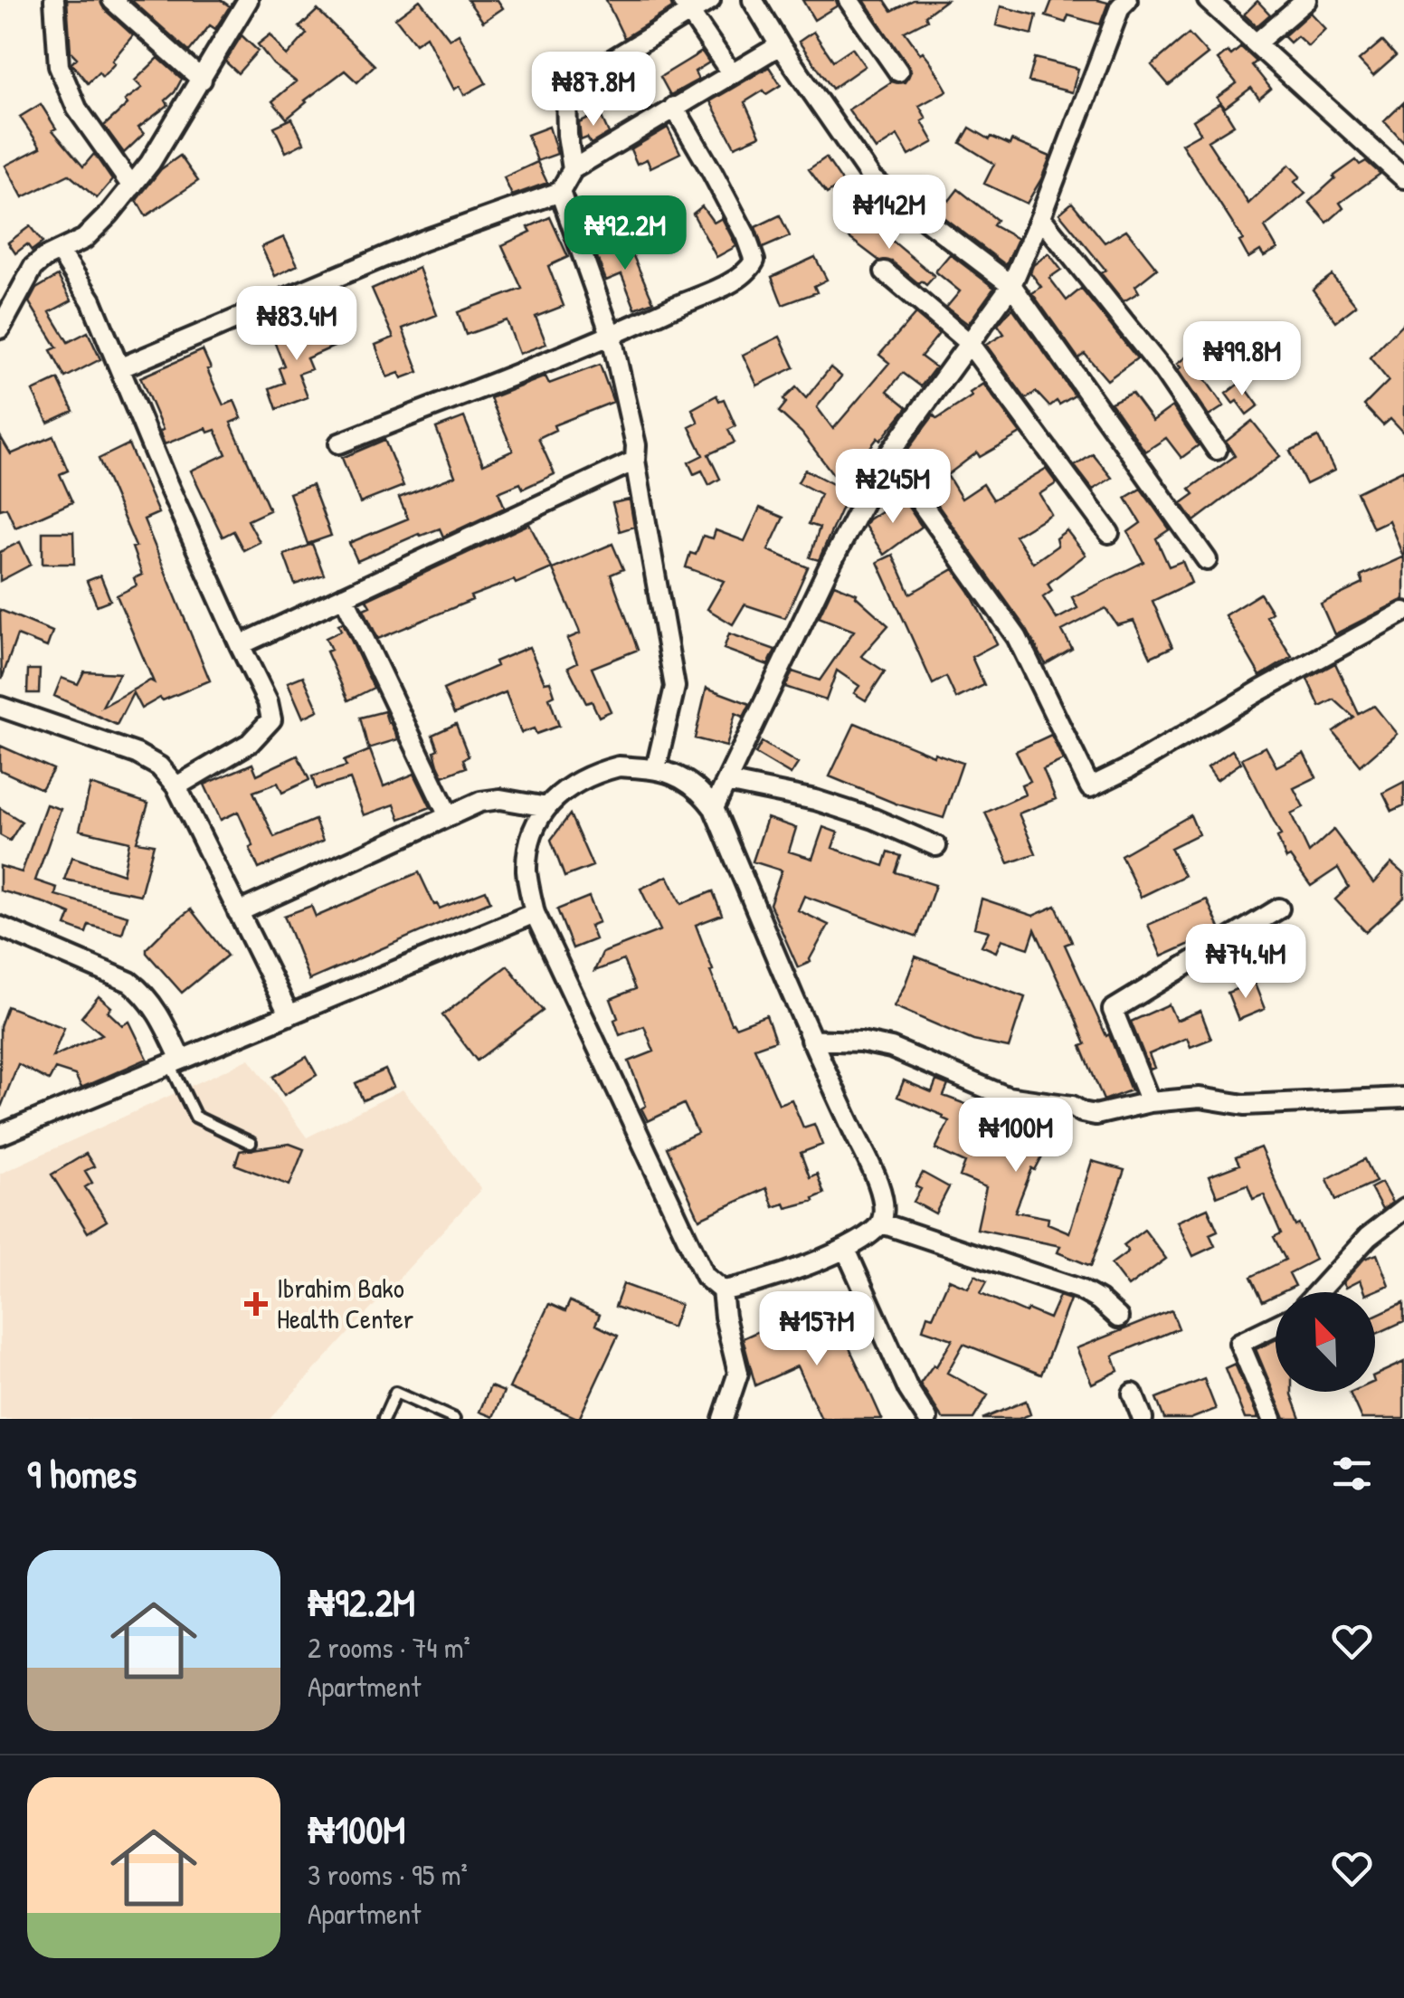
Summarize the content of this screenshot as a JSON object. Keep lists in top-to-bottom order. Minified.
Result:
{"places":{"health":["Ibrahim Bako Health Center"]},"north":"top left","page":{"price":["₦87.8M","₦142M","₦92.2M","₦83.4M","₦99.8M","₦245M","₦74.4M","₦100M","₦157M"],"heading":"9 homes","list":[{"name":"₦92.2M","note":"2 rooms · 74 m² · Apartment"},{"name":"₦100M","note":"3 rooms · 95 m² · Apartment"}]}}
